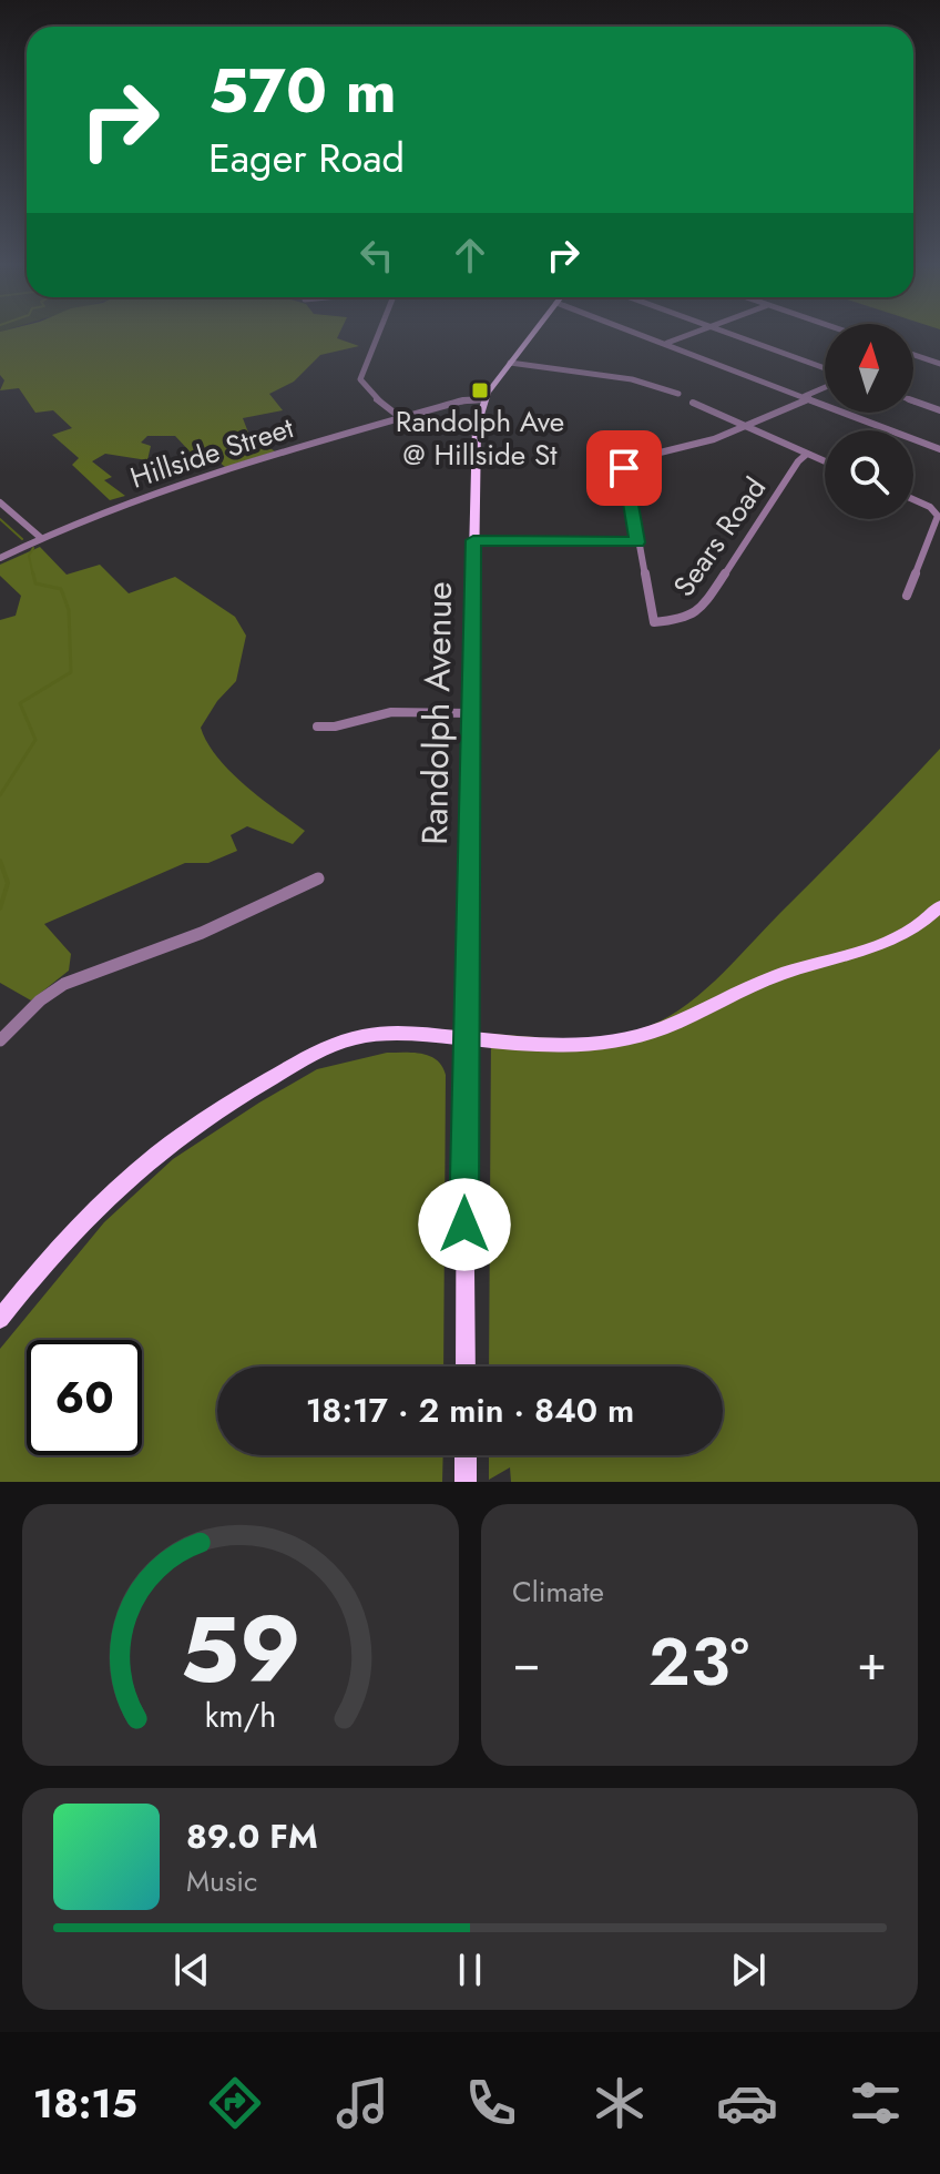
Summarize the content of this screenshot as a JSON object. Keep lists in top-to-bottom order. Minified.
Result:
{"streets":{"main road":["Randolph Avenue"],"street":["Hillside Street","Sears Road"]},"crossings":[["Hillside Street","Randolph Avenue"]],"places":{"transit":["Randolph Ave @ Hillside St"]},"north":"top","page":{"turn":["570 m","Eager Road"],"limit":"60","trip":"18:17 · 2 min · 840 m","tile":"Climate","heat":["−","23°","+"],"song":["89.0 FM","Music"],"tabs":"18:15","gauge":["59","km/h"]}}
